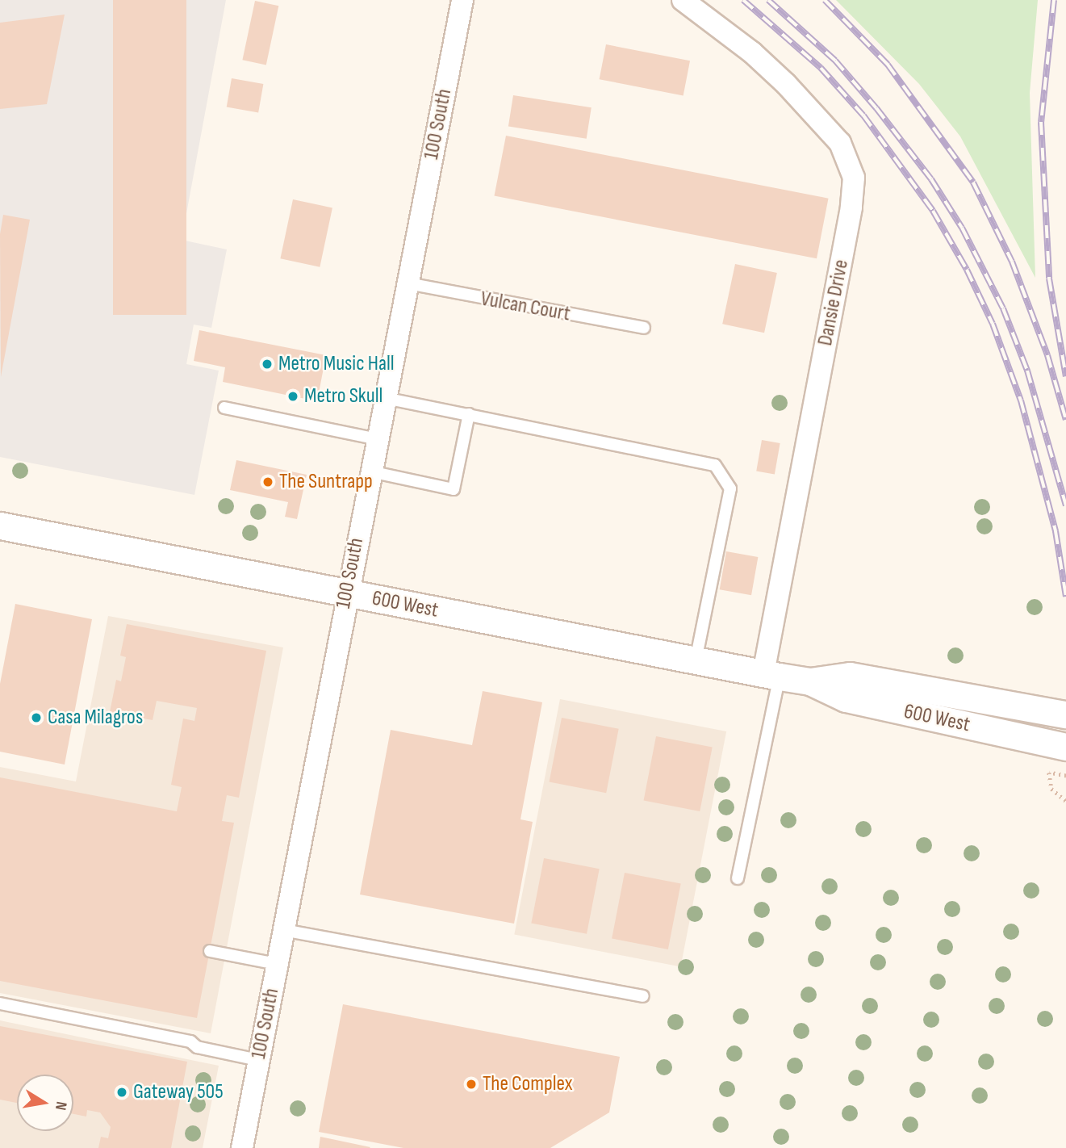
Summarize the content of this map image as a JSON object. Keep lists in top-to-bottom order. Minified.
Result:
{"streets":{"street":["100 South","Dansie Drive","600 West"],"lane":["Vulcan Court"]},"crossings":[["100 South","Vulcan Court"],["100 South","600 West"],["Dansie Drive","600 West"]],"places":["Metro Music Hall","Metro Skull","The Suntrapp","Casa Milagros","The Complex","Gateway 505"],"north":"right"}
